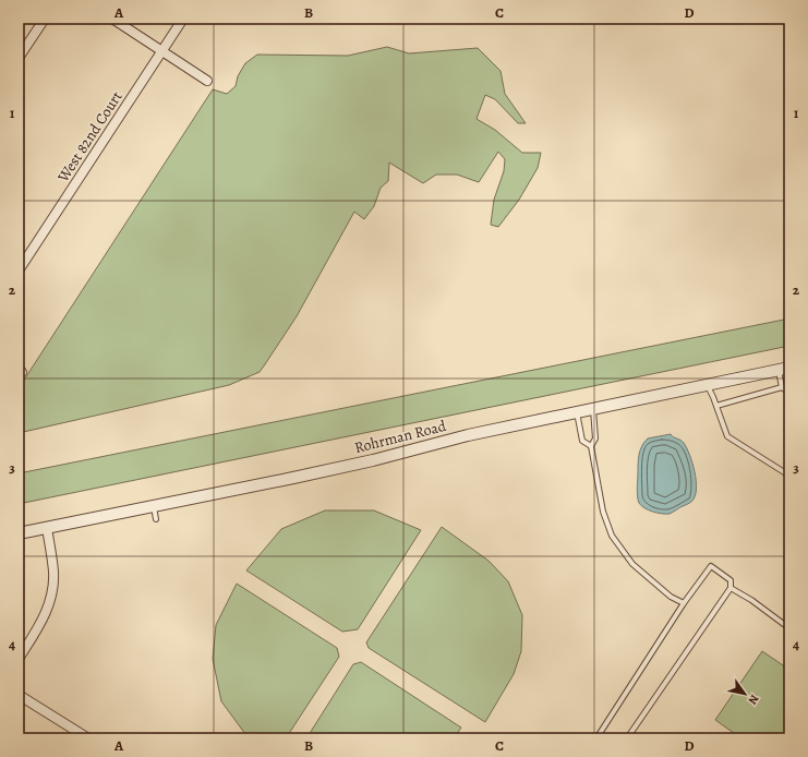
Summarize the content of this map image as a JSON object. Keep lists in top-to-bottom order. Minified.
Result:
{"streets":{"street":["West 82nd Court","Rohrman Road"]},"north":"bottom right","grid":{"columns":["A","B","C","D"],"rows":["1","2","3","4"]}}
